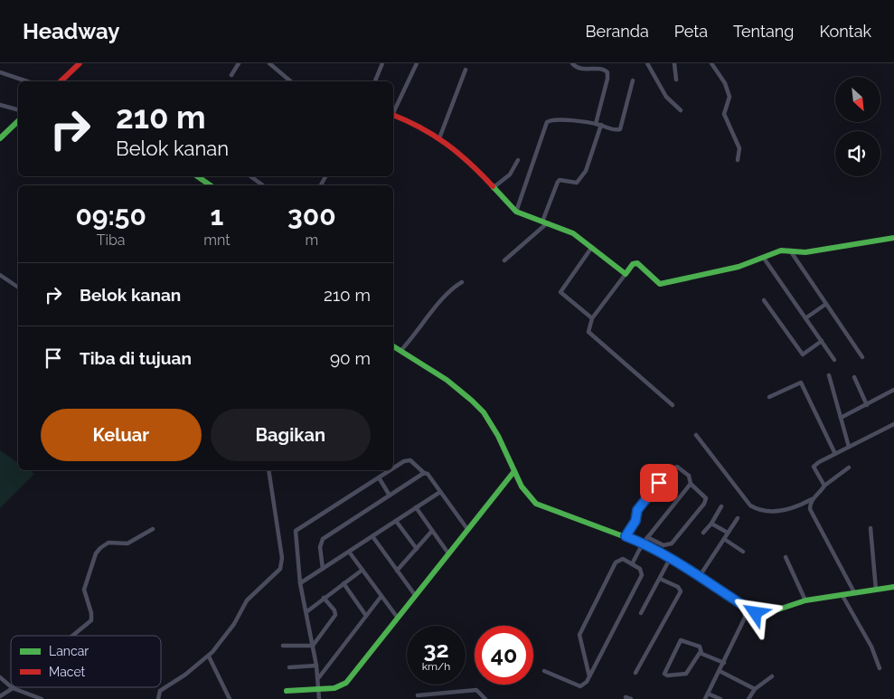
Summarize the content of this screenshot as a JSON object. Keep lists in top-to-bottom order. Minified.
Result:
{"legend":["Lancar","Macet"],"north":"bottom right","page":{"header":"Headway","nav":["Beranda","Peta","Tentang","Kontak"],"turn":["210 m","Belok kanan"],"eta":["09:50","Tiba","1","mnt","300","m"],"list":[{"name":"Belok kanan","value":"210 m"},{"name":"Tiba di tujuan","value":"90 m"}],"buttons":["Keluar","Bagikan"],"speed":"32 km/h","limit":"40"}}
